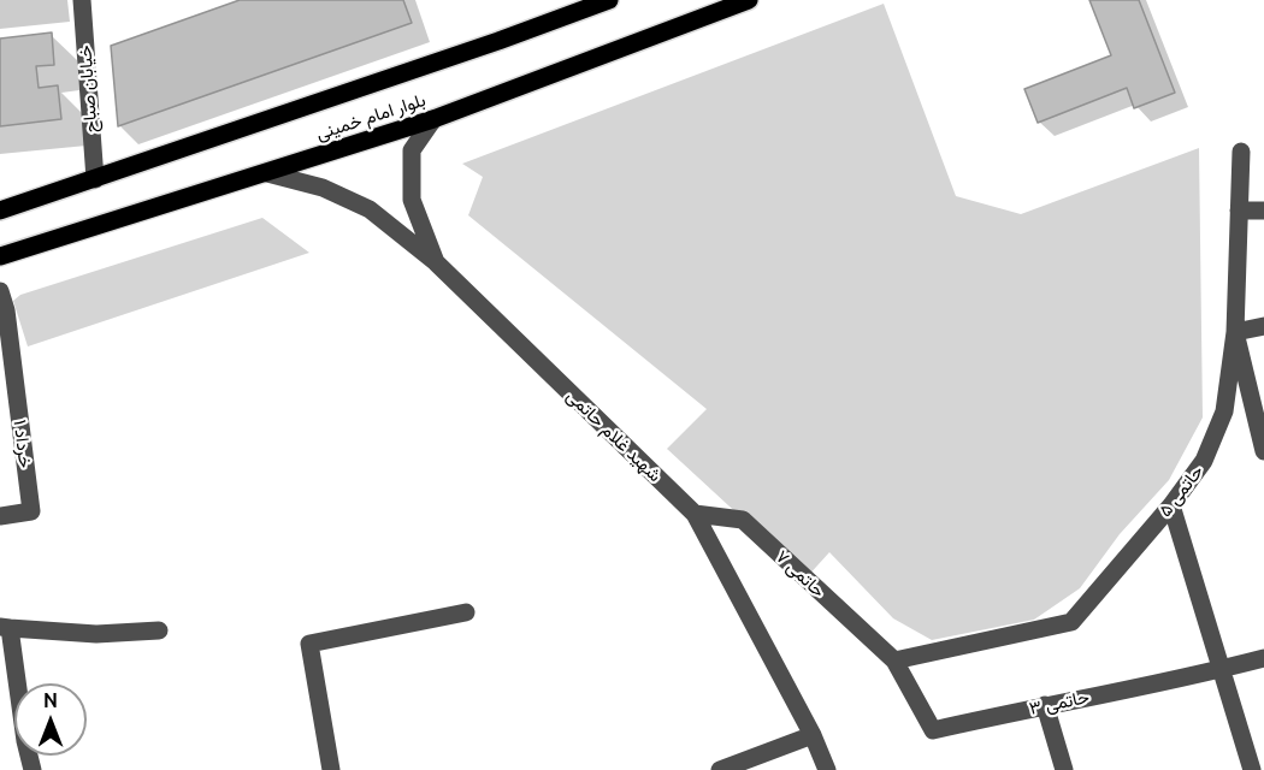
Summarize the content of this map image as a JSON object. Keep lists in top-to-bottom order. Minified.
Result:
{"streets":{"main road":["بلوار امام خمینی"],"street":["خیابان صباح","شهید غلام حاتمی","خرداد ۱","حاتمی ۵","حاتمی ۷","حاتمی ۳"]},"crossings":[["خیابان صباح","بلوار امام خمینی"],["بلوار امام خمینی","شهید غلام حاتمی"],["شهید غلام حاتمی","حاتمی ۷"],["حاتمی ۵","حاتمی ۷"],["حاتمی ۵","حاتمی ۳"],["حاتمی ۷","حاتمی ۳"]],"north":"top"}
